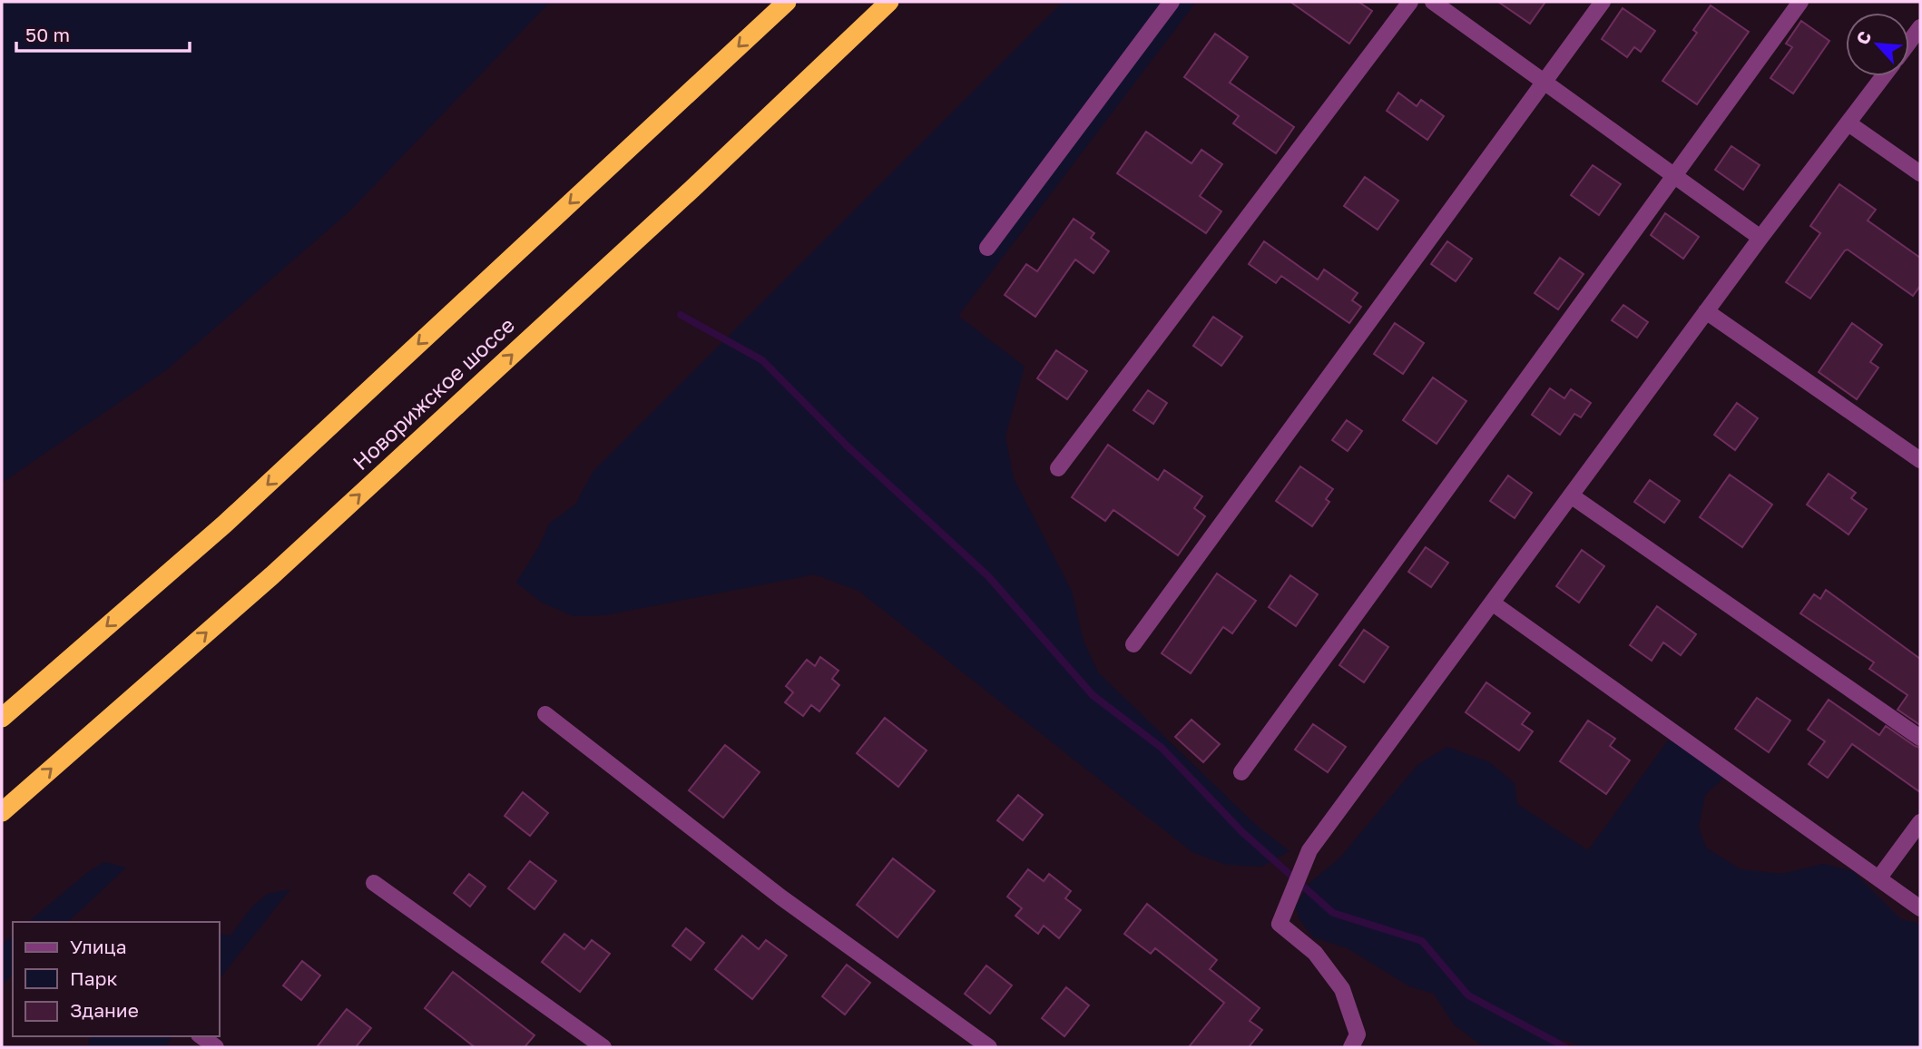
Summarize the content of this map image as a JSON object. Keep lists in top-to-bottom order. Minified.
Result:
{"streets":{"highway":["Новорижское шоссе"]},"legend":["Улица","Парк","Здание"],"scale_bar":"50 m","north":"top left"}
